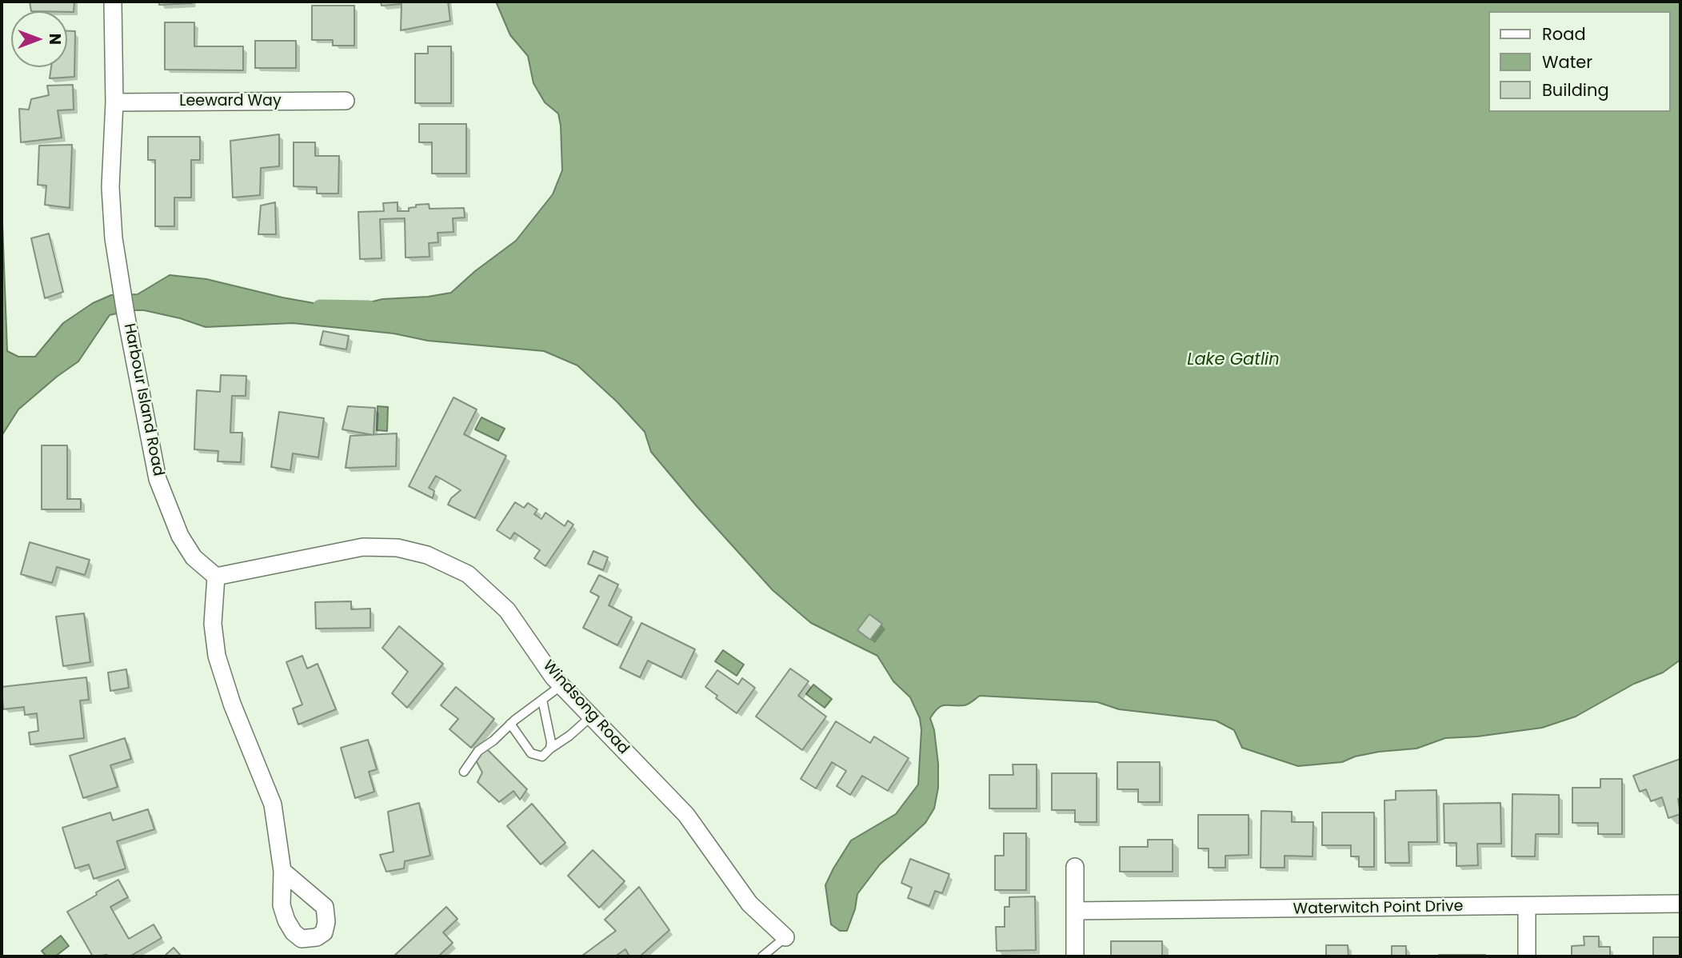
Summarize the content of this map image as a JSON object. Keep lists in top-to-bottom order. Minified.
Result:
{"streets":{"street":["Leeward Way","Harbour Island Road","Windsong Road","Waterwitch Point Drive"]},"crossings":[["Leeward Way","Harbour Island Road"],["Harbour Island Road","Windsong Road"]],"water":["Lake Gatlin"],"legend":["Road","Water","Building"],"north":"right"}
